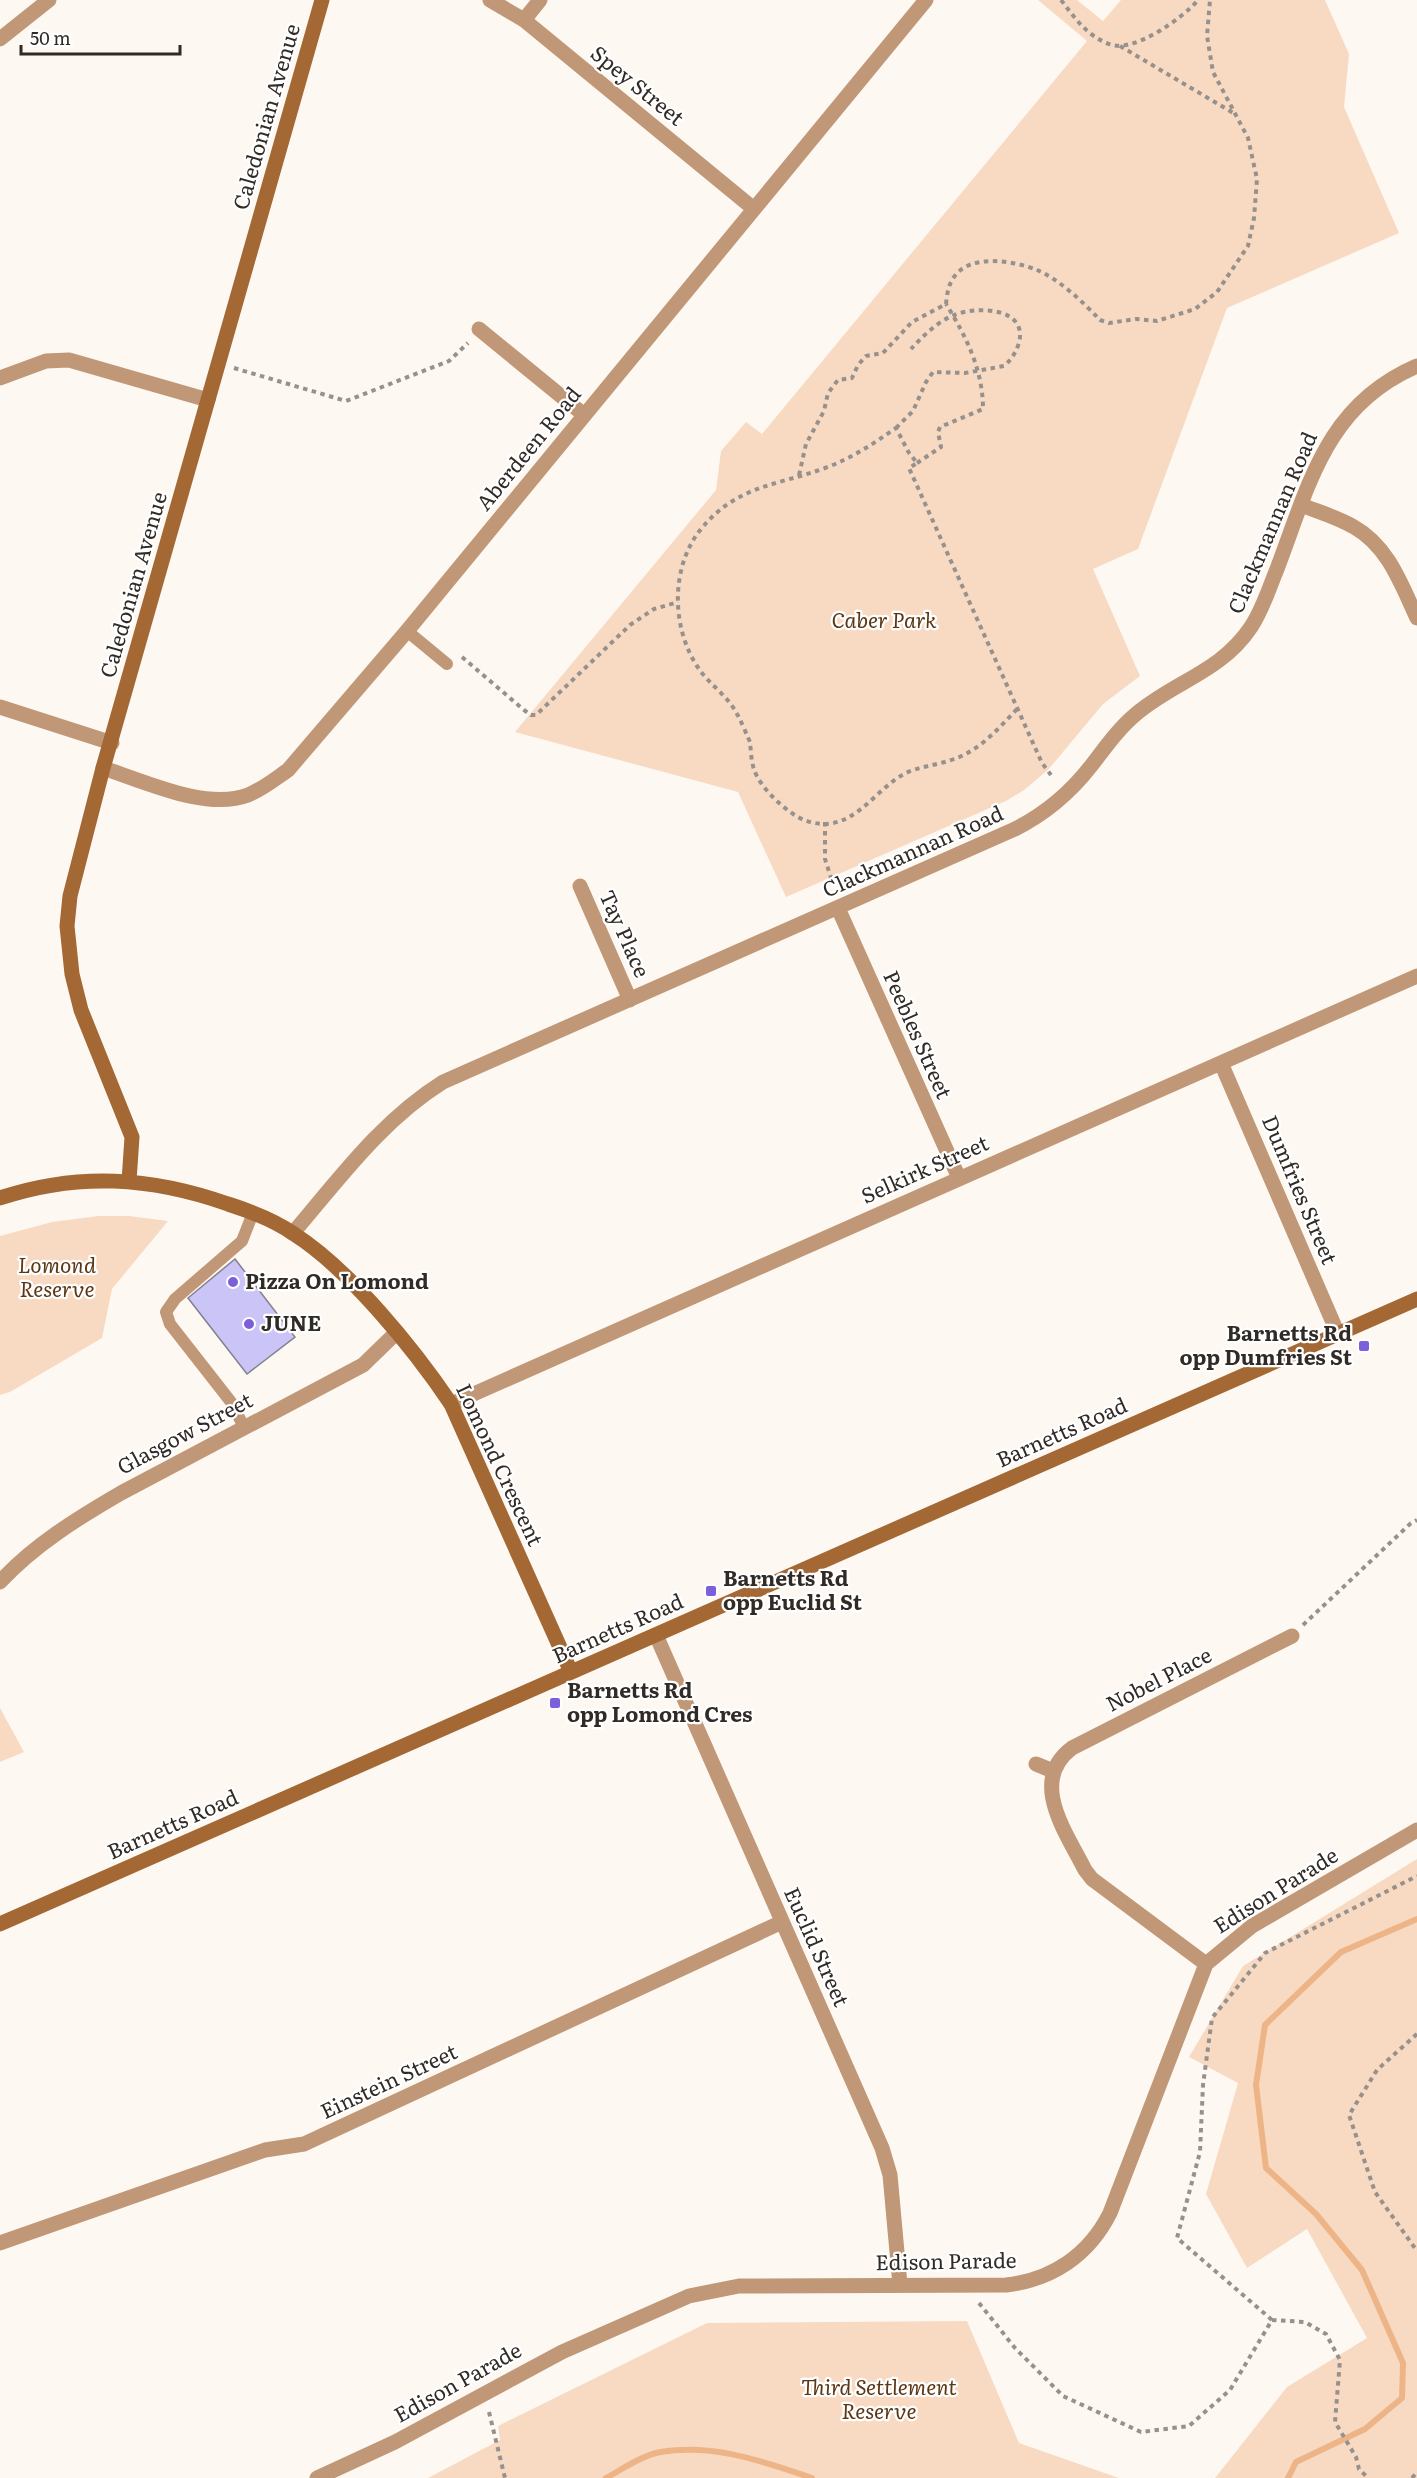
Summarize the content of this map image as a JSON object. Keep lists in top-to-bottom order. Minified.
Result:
{"streets":{"street":["Spey Street","Caledonian Avenue","Aberdeen Road","Clackmannan Road","Tay Place","Peebles Street","Selkirk Street","Dumfries Street","Barnetts Road","Glasgow Street","Lomond Crescent","Nobel Place","Edison Parade","Euclid Street","Einstein Street"]},"crossings":[["Spey Street","Aberdeen Road"],["Caledonian Avenue","Aberdeen Road"],["Caledonian Avenue","Lomond Crescent"],["Clackmannan Road","Tay Place"],["Clackmannan Road","Peebles Street"],["Clackmannan Road","Lomond Crescent"],["Peebles Street","Selkirk Street"],["Selkirk Street","Dumfries Street"],["Selkirk Street","Lomond Crescent"],["Dumfries Street","Barnetts Road"],["Barnetts Road","Lomond Crescent"],["Barnetts Road","Euclid Street"],["Glasgow Street","Lomond Crescent"],["Edison Parade","Euclid Street"],["Euclid Street","Einstein Street"]],"parks":["Caber Park","Lomond Reserve","Third Settlement Reserve"],"places":{"other":["Pizza On Lomond","JUNE"],"transit":["Barnetts Rd opp Dumfries St","Barnetts Rd opp Euclid St","Barnetts Rd opp Lomond Cres"]},"scale_bar":"50 m"}
